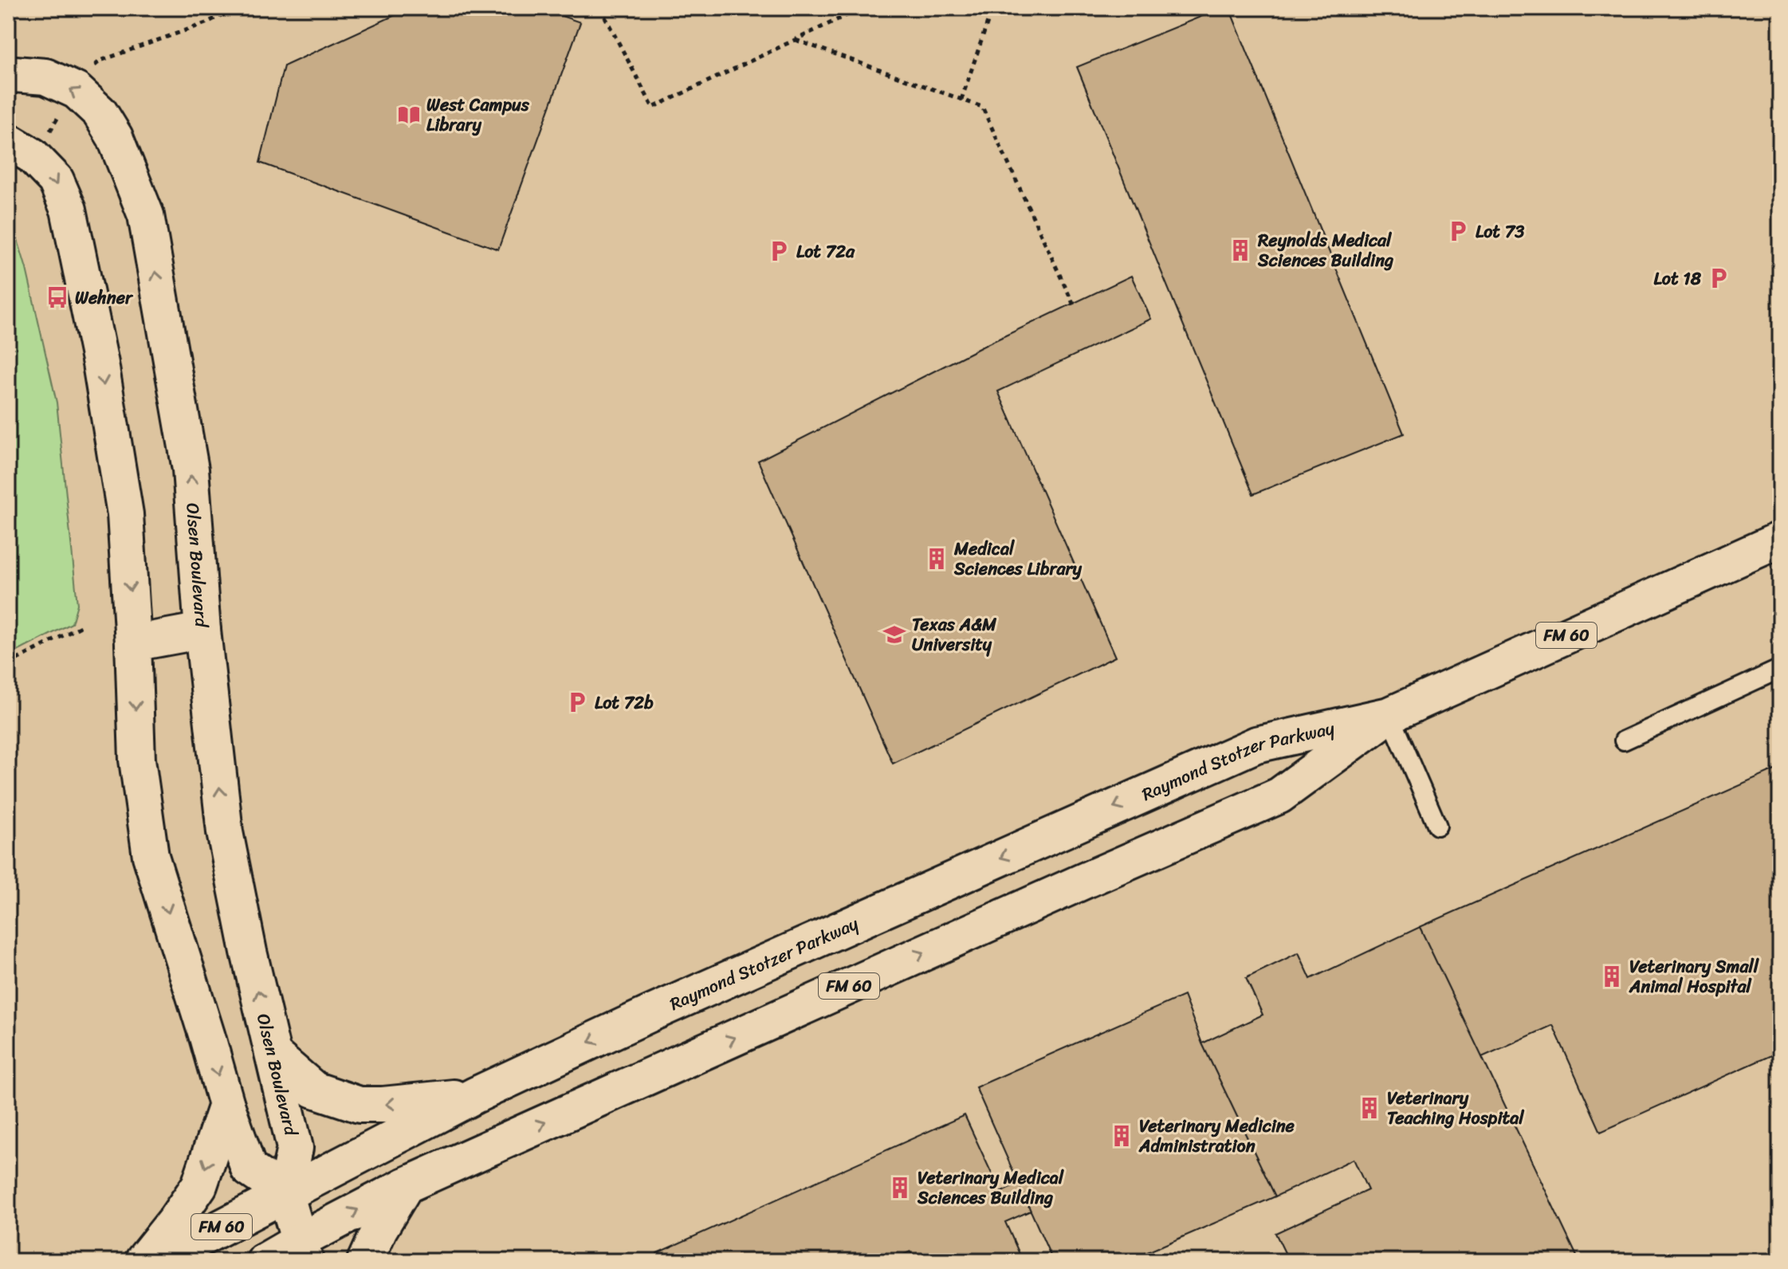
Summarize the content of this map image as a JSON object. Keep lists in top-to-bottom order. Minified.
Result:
{"streets":{"main road":["Olsen Boulevard","FM 60","Raymond Stotzer Parkway"]},"crossings":[["Olsen Boulevard","Raymond Stotzer Parkway"]],"places":{"library":["West Campus Library"],"parking":["Lot 73","Lot 72a","Lot 18","Lot 72b"],"building":["Reynolds Medical Sciences Building","Medical Sciences Library","Veterinary Small Animal Hospital","Veterinary Teaching Hospital","Veterinary Medicine Administration","Veterinary Medical Sciences Building"],"bus stop":["Wehner"],"school or university":["Texas A&M University"]}}
